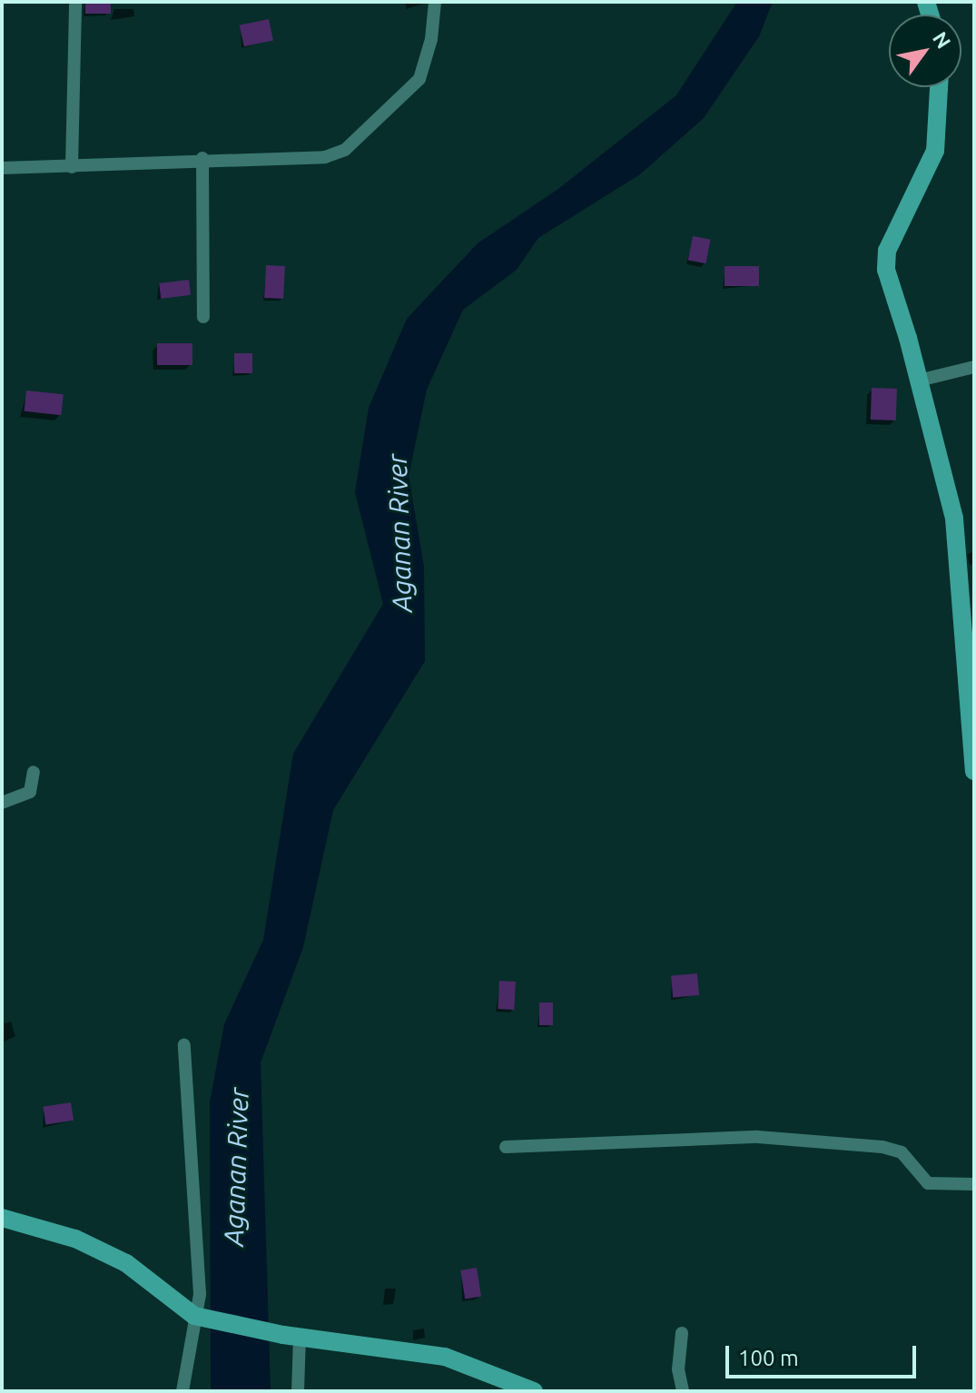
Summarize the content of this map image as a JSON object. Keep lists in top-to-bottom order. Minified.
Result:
{"water":["Aganan River"],"scale_bar":"100 m","north":"top right"}
